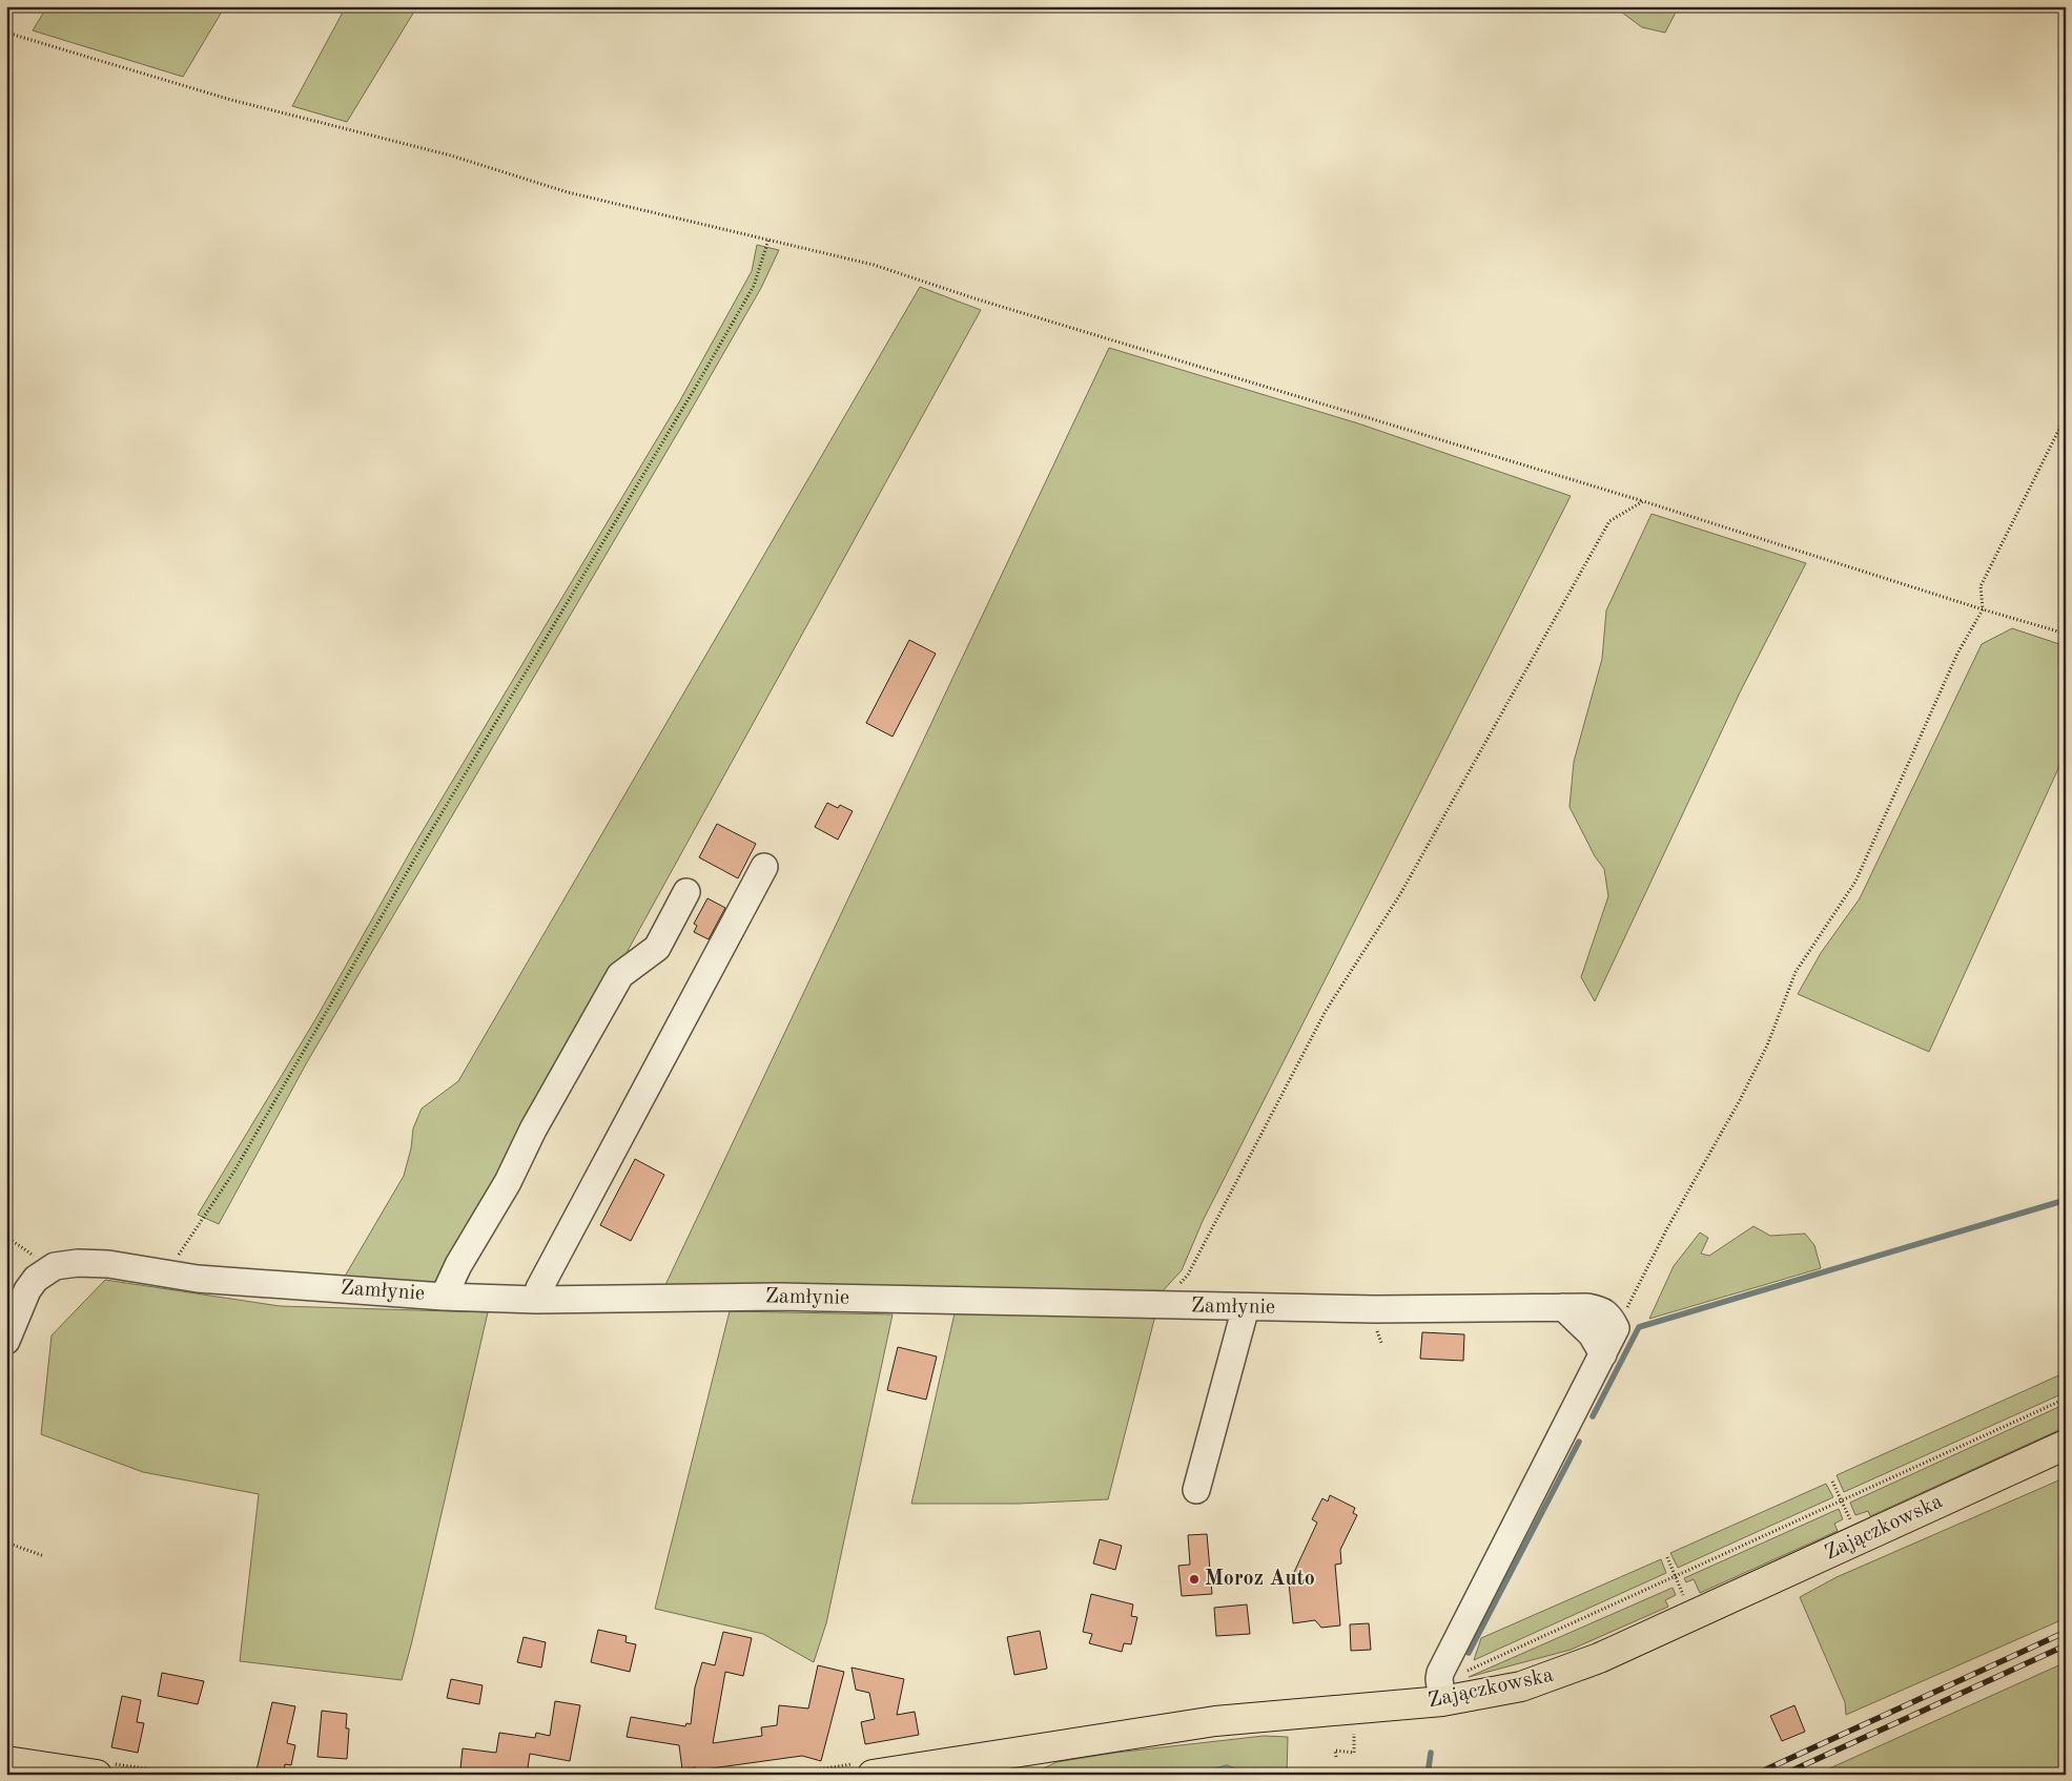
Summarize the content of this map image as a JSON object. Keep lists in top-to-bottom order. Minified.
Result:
{"streets":{"main road":["Zajączkowska"],"street":["Zamłynie"]},"places":["Moroz Auto"]}
